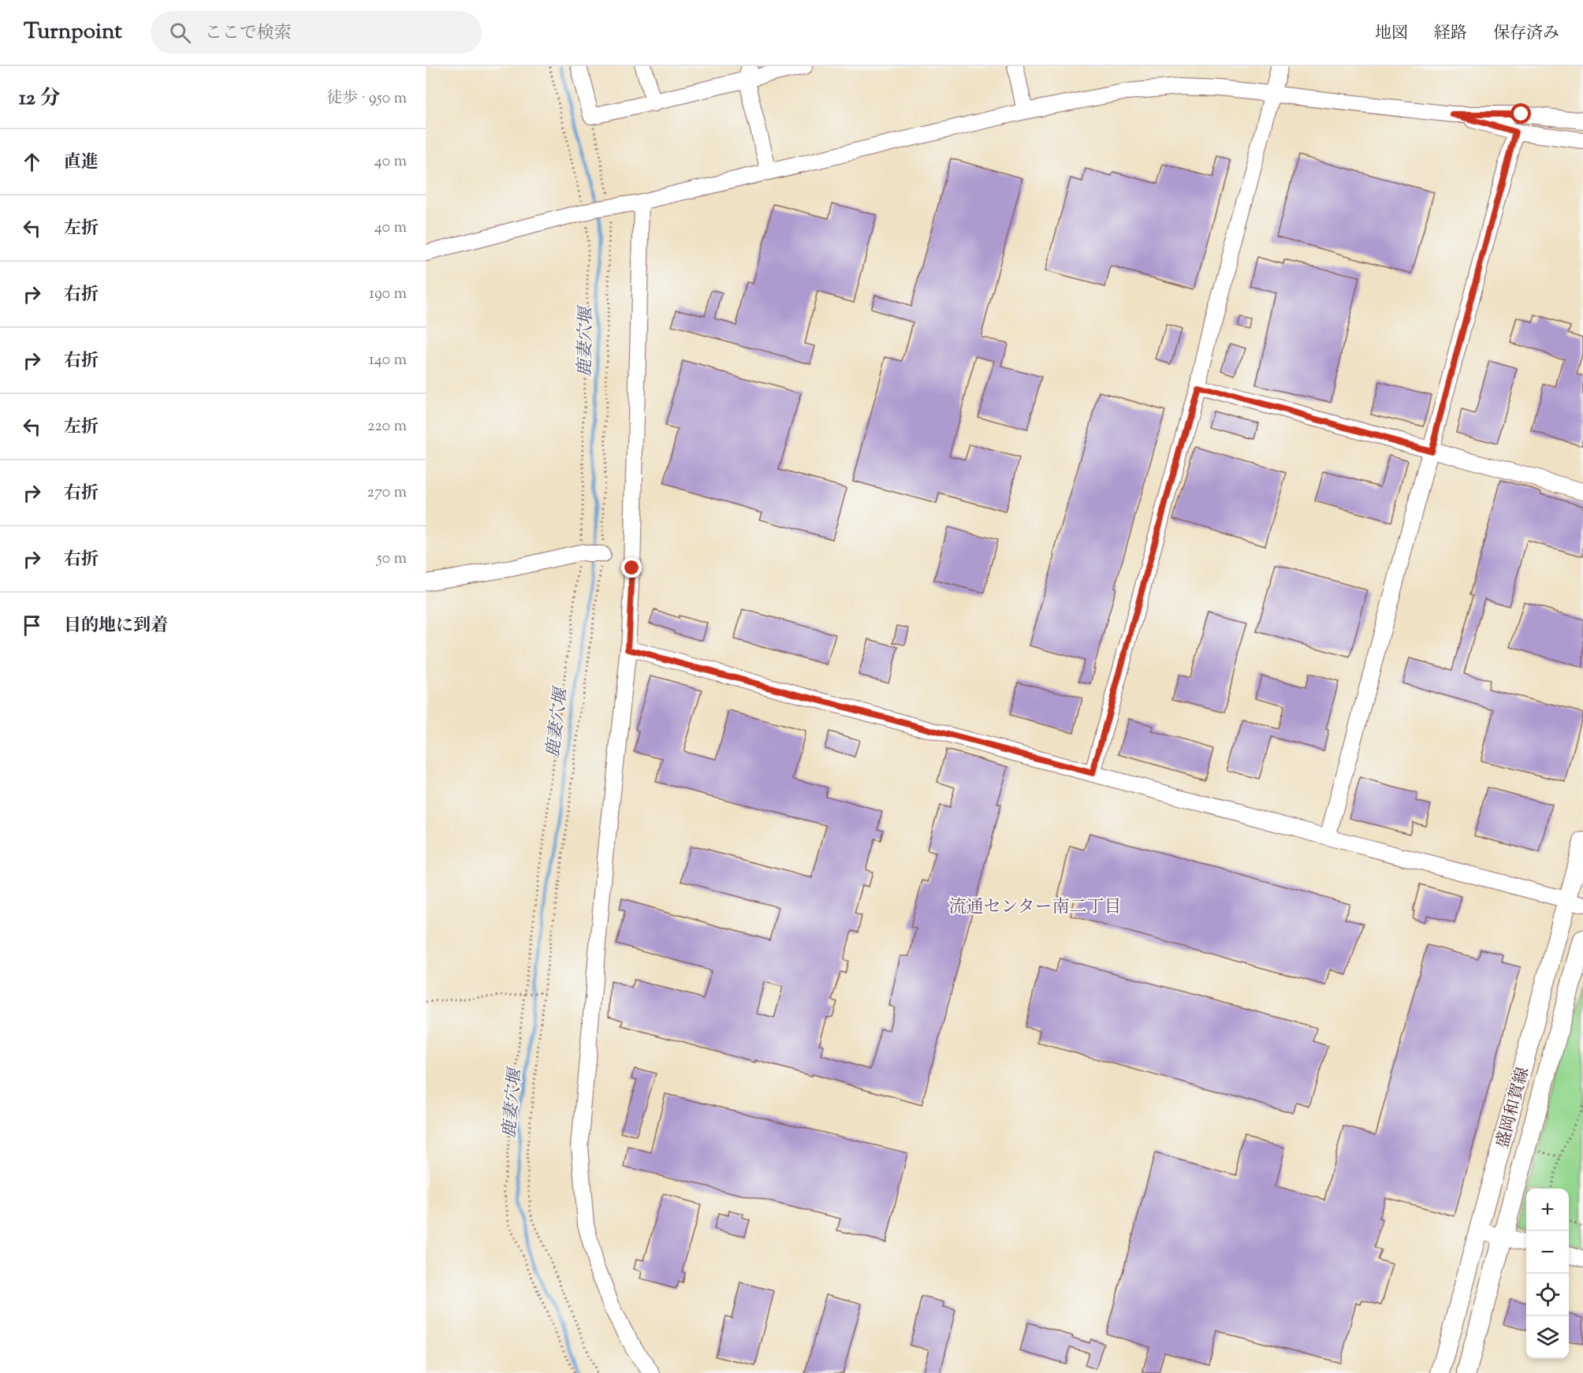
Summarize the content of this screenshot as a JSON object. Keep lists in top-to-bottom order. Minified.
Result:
{"streets":{"main road":["盛岡和賀線"]},"districts":["流通センター南二丁目"],"water":["鹿妻穴堰"],"page":{"header":"Turnpoint","search":"ここで検索","nav":["地図","経路","保存済み"],"heading":["12 分","徒歩 · 950 m"],"list":[["直進","40 m"],["左折","40 m"],["右折","190 m"],["右折","140 m"],["左折","220 m"],["右折","270 m"],["右折","50 m"],"目的地に到着"],"map_buttons":["+","−"]}}
